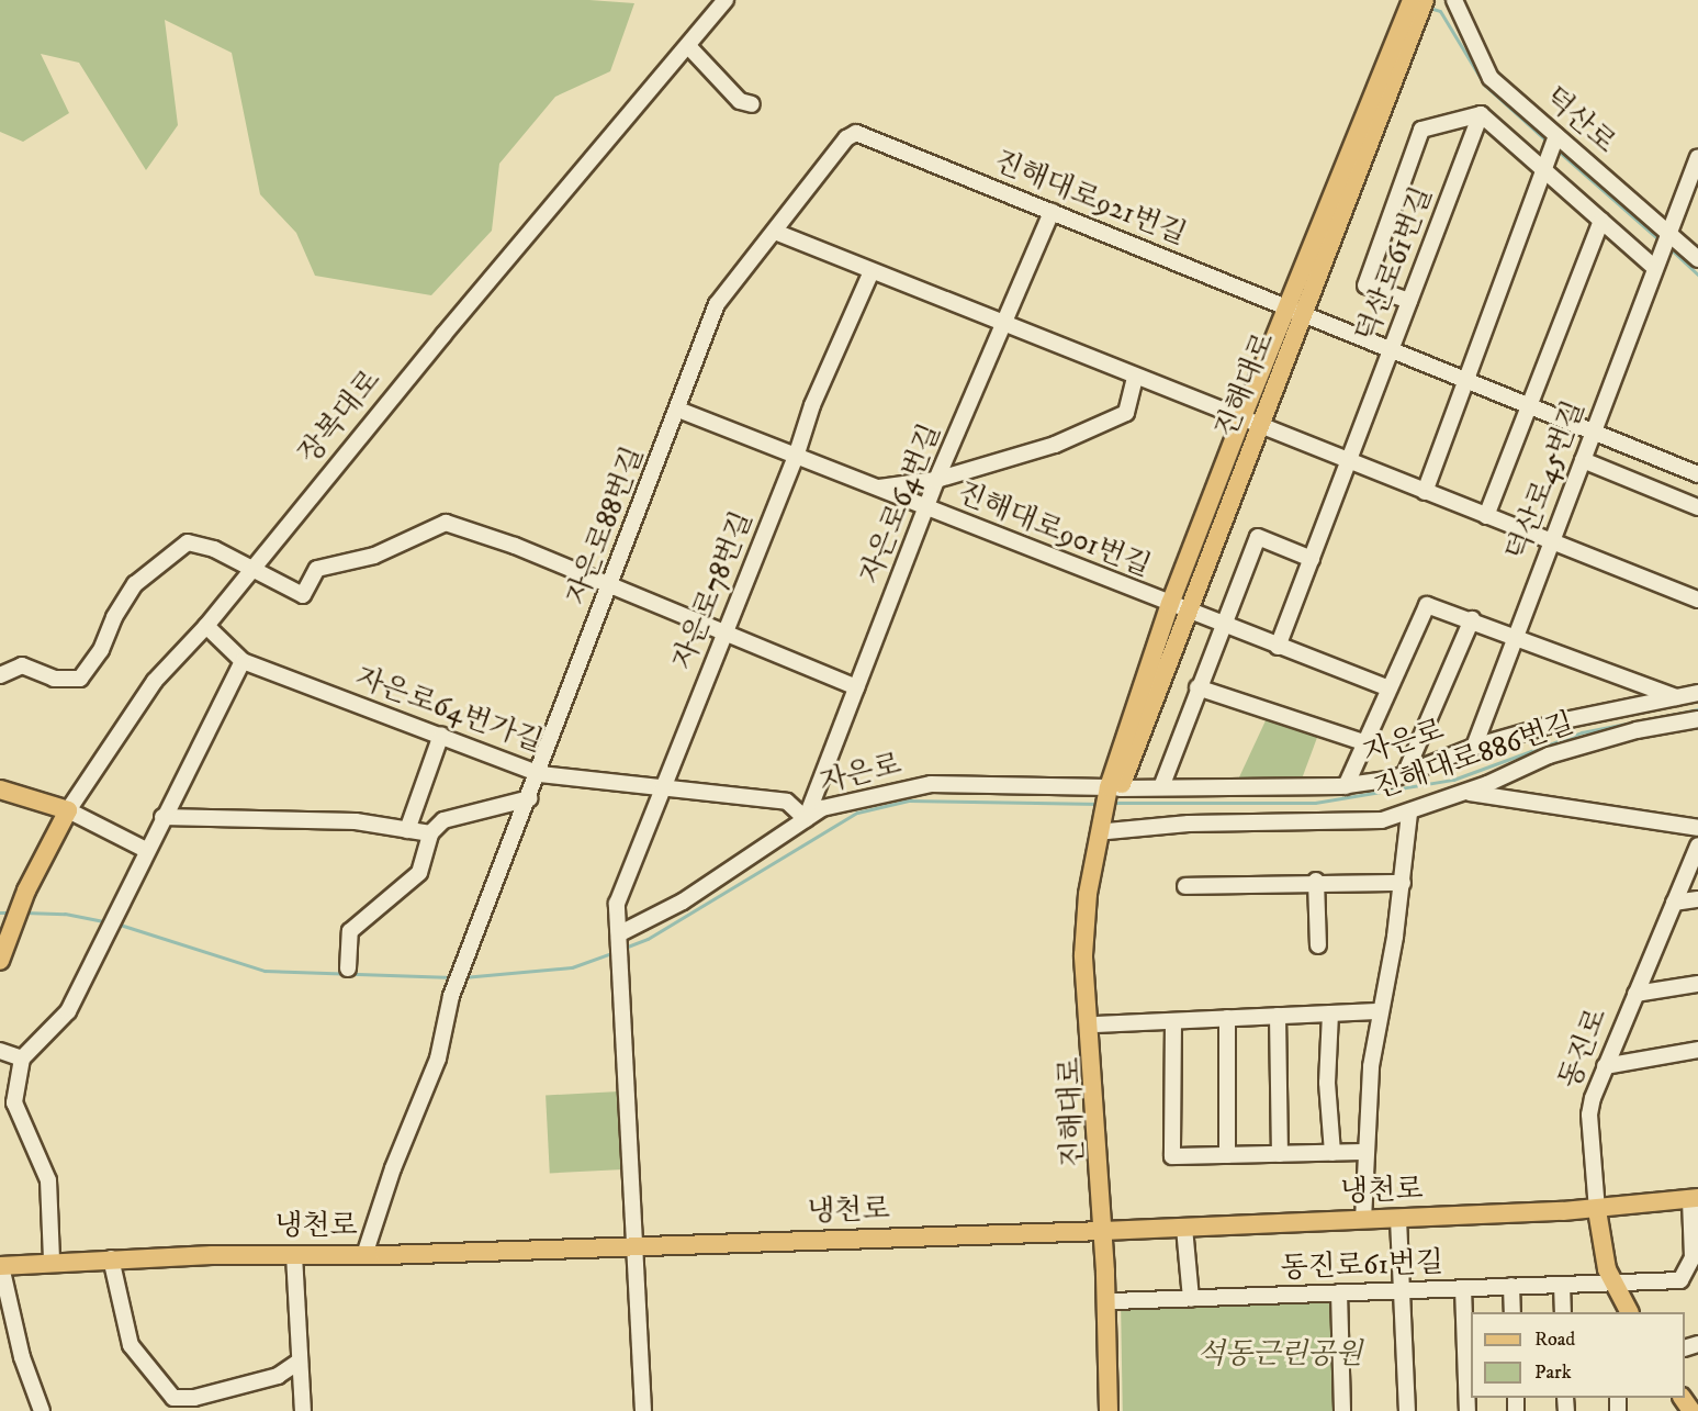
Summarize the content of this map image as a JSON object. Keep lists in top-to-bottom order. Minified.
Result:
{"streets":{"main road":["진해대로","장복대로","동진로","냉천로"],"street":["덕산로","진해대로921번길","덕산로61번길","덕산로45번길","자은로64번길","자은로88번길","진해대로901번길","자은로78번길","자은로64번가길","자은로","진해대로886번길","동진로61번길"]},"crossings":[["덕산로","덕산로45번길"],["진해대로921번길","덕산로61번길"],["진해대로921번길","진해대로"],["진해대로921번길","덕산로45번길"],["진해대로921번길","자은로64번길"],["진해대로921번길","자은로88번길"],["덕산로61번길","진해대로901번길"],["진해대로","진해대로901번길"],["진해대로","자은로"],["진해대로","진해대로886번길"],["장복대로","자은로64번가길"],["덕산로45번길","자은로"],["자은로64번길","진해대로901번길"],["자은로64번길","자은로64번가길"],["자은로64번길","자은로"],["자은로88번길","진해대로901번길"],["자은로88번길","자은로64번가길"],["자은로88번길","냉천로"],["진해대로901번길","자은로78번길"],["자은로78번길","자은로64번가길"],["자은로78번길","자은로"],["자은로78번길","냉천로"],["자은로64번가길","자은로"],["동진로","냉천로"],["동진로","동진로61번길"]],"parks":["석동근린공원"],"legend":["Road","Park"]}
